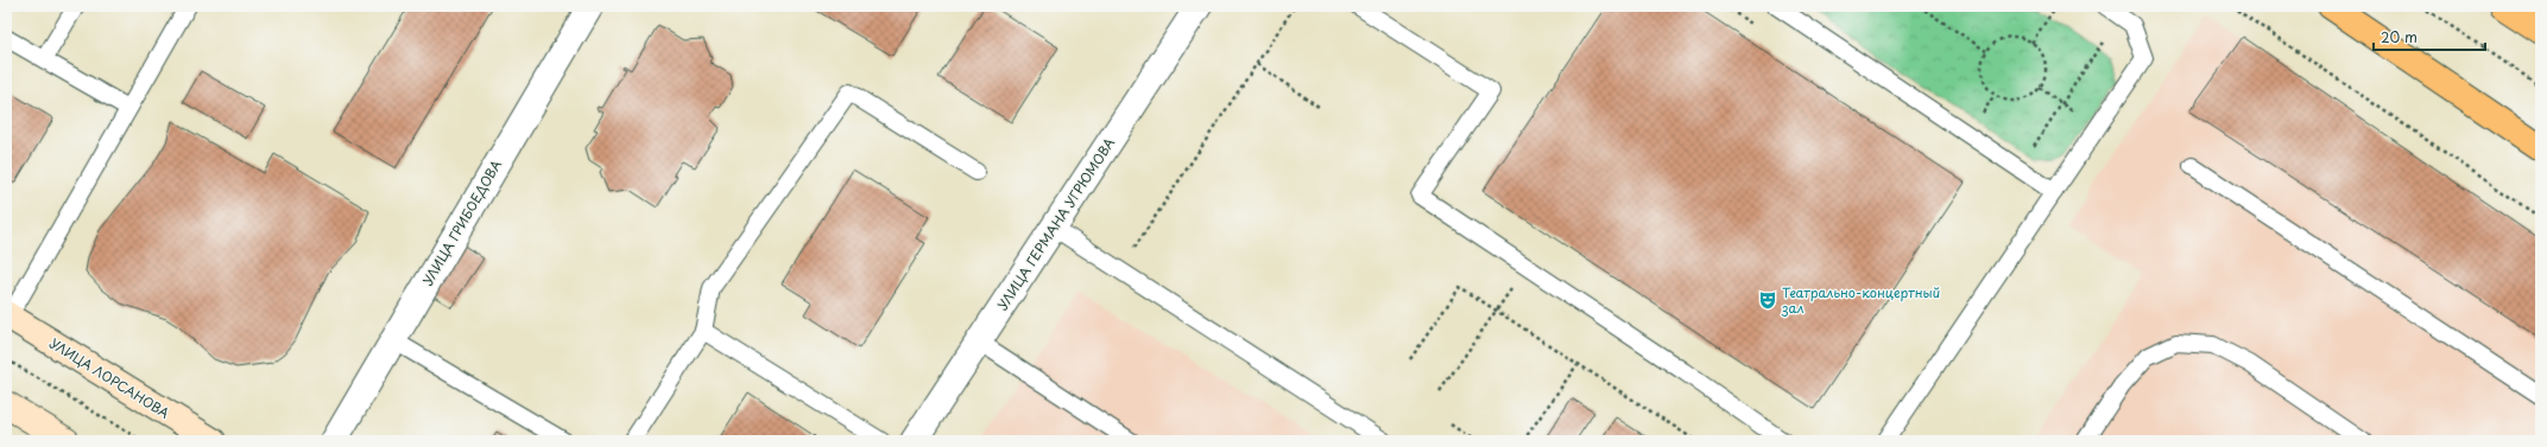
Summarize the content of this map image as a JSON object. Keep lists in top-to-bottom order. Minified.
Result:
{"streets":{"main road":["УЛИЦА ЛОРСАНОВА"],"street":["УЛИЦА ГРИБОЕДОВА","УЛИЦА ГЕРМАНА УГРЮМОВА"]},"places":{"theatre":["Театрально-концертный зал"]},"scale_bar":"20 m"}
